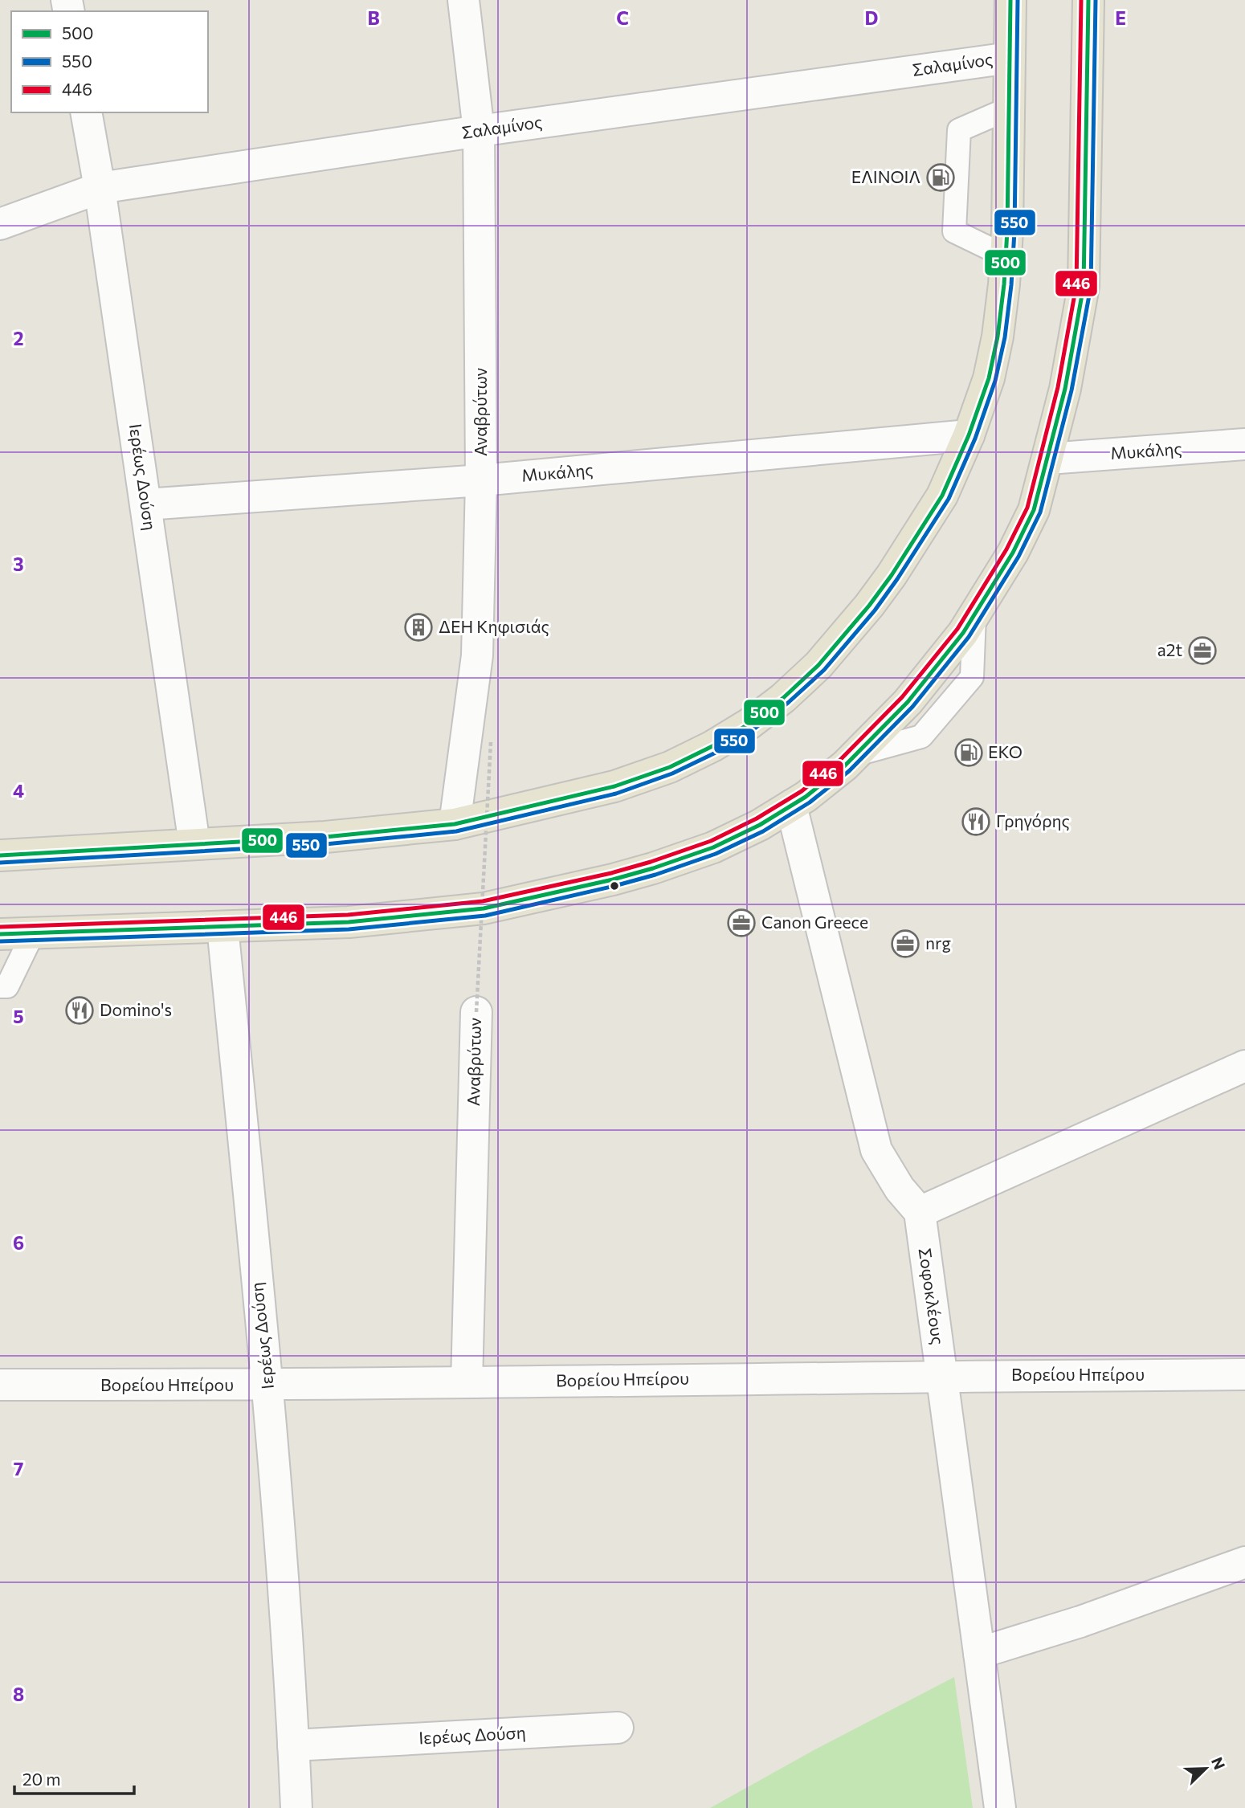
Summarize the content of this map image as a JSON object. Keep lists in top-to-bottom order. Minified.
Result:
{"streets":{"street":["Σαλαμίνος","Αναβρύτων","Μυκάλης","Ιερέως Δούση","Σοφοκλέους","Βορείου Ηπείρου"]},"crossings":[["Σαλαμίνος","Αναβρύτων"],["Σαλαμίνος","Ιερέως Δούση"],["Αναβρύτων","Μυκάλης"],["Αναβρύτων","Βορείου Ηπείρου"],["Μυκάλης","Ιερέως Δούση"],["Ιερέως Δούση","Βορείου Ηπείρου"],["Σοφοκλέους","Βορείου Ηπείρου"]],"places":{"fuel station":["ΕΛΙΝΟΙΛ","EKO"],"building":["ΔΕΗ Κηφισιάς"],"office":["a2t","Canon Greece","nrg"],"restaurant":["Γρηγόρης","Domino's"]},"lines":["transit line 500","transit line 550","transit line 446"],"legend":["500","550","446"],"scale_bar":"20 m","north":"top right","grid":{"columns":["B","C","D","E"],"rows":["2","3","4","5","6","7","8"]}}
